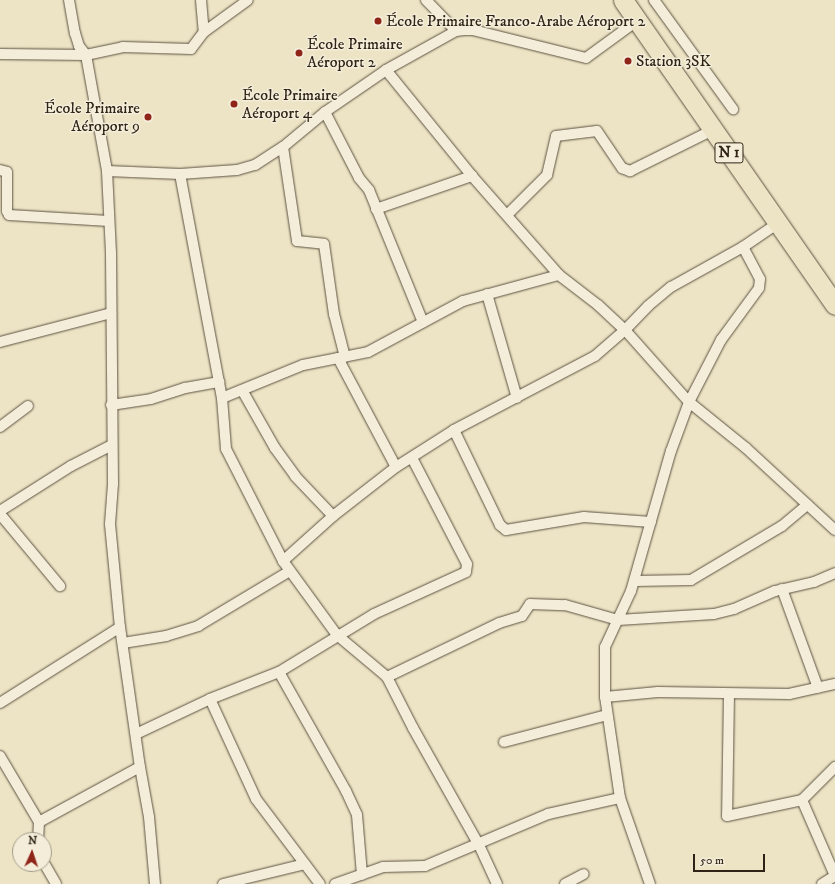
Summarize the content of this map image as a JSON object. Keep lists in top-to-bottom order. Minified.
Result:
{"streets":{"highway":["N 1"]},"places":["École Primaire Franco-Arabe Aéroport 2","École Primaire Aéroport 2","Station 3SK","École Primaire Aéroport 4","École Primaire Aéroport 9"],"scale_bar":"50 m","north":"top"}
